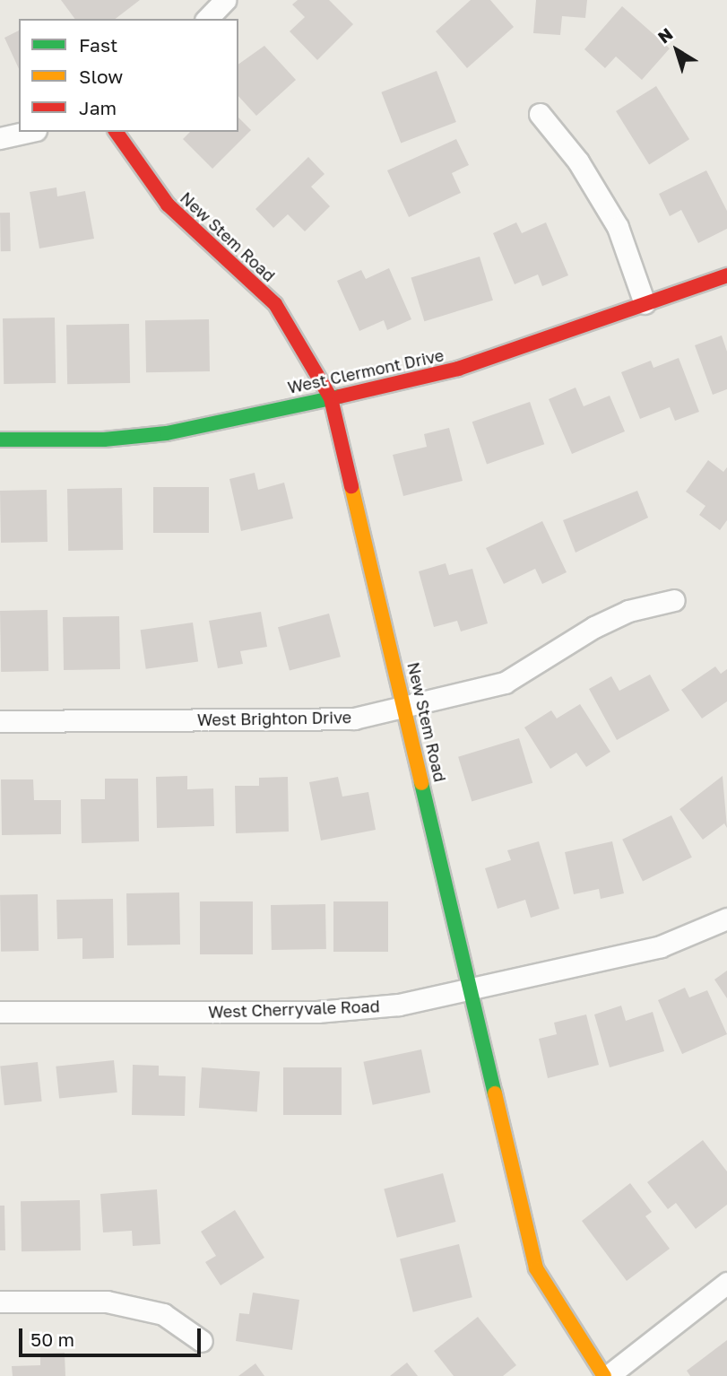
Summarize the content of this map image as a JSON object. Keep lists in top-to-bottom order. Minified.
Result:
{"streets":{"street":["New Stem Road","West Clermont Drive","West Brighton Drive","West Cherryvale Road"]},"crossings":[["New Stem Road","West Clermont Drive"],["New Stem Road","West Brighton Drive"],["New Stem Road","West Cherryvale Road"]],"legend":["Fast","Slow","Jam"],"scale_bar":"50 m","north":"top left"}
